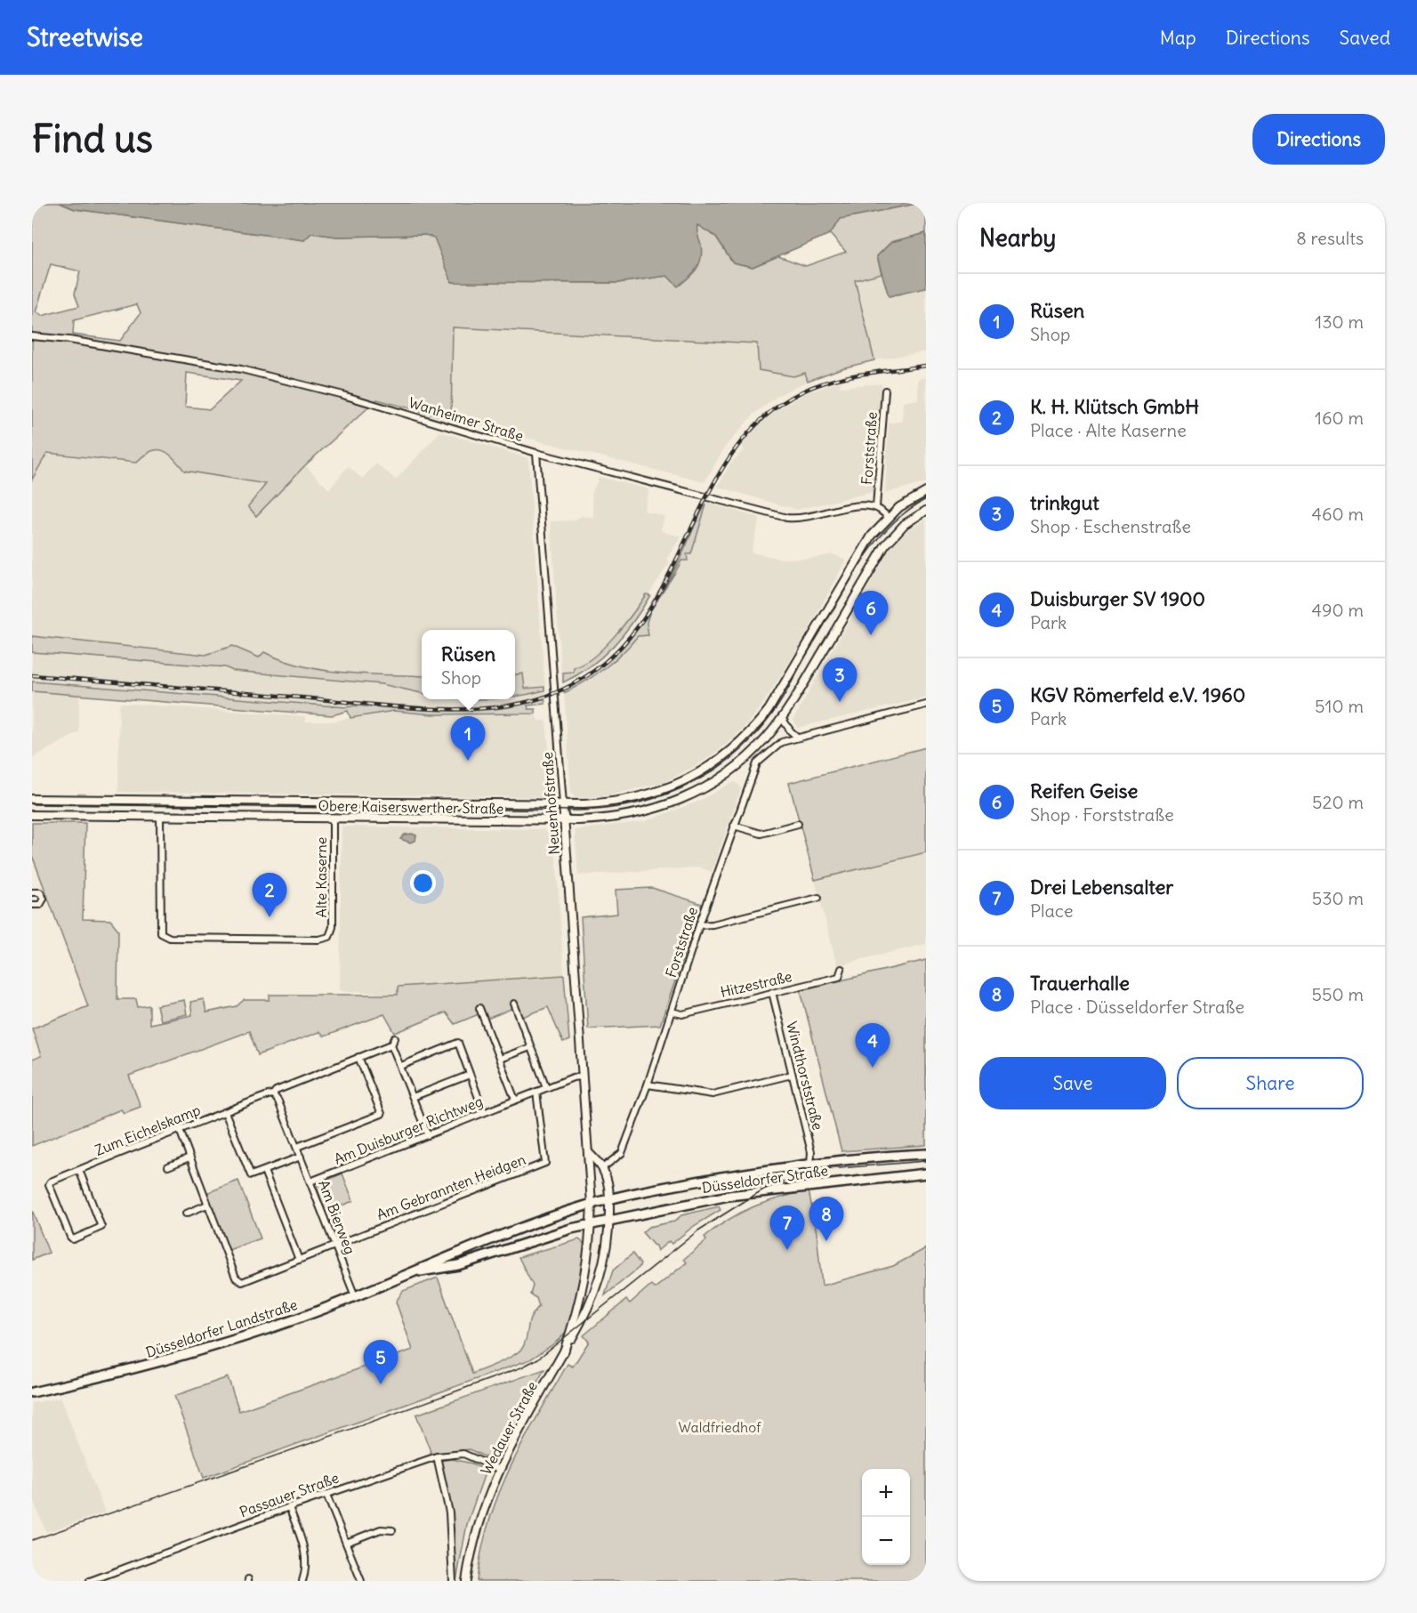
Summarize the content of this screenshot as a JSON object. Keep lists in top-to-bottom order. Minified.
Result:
{"streets":{"main road":["Düsseldorfer Straße","Düsseldorfer Landstraße"],"street":["Wanheimer Straße","Forststraße","Neuenhofstraße","Obere Kaiserswerther Straße","Alte Kaserne","Hitzestraße","Windthorststraße","Zum Eichelskamp","Am Duisburger Richtweg","Am Gebrannten Heidgen","Am Bierweg","Wedauer Straße","Passauer Straße"]},"crossings":[["Wanheimer Straße","Forststraße"],["Wanheimer Straße","Neuenhofstraße"],["Forststraße","Hitzestraße"],["Neuenhofstraße","Obere Kaiserswerther Straße"],["Neuenhofstraße","Am Duisburger Richtweg"],["Neuenhofstraße","Düsseldorfer Landstraße"],["Neuenhofstraße","Wedauer Straße"],["Obere Kaiserswerther Straße","Alte Kaserne"],["Hitzestraße","Windthorststraße"],["Windthorststraße","Düsseldorfer Straße"],["Zum Eichelskamp","Am Duisburger Richtweg"],["Zum Eichelskamp","Am Gebrannten Heidgen"],["Zum Eichelskamp","Am Bierweg"],["Am Duisburger Richtweg","Am Gebrannten Heidgen"],["Am Duisburger Richtweg","Am Bierweg"],["Düsseldorfer Straße","Düsseldorfer Landstraße"],["Düsseldorfer Straße","Wedauer Straße"],["Am Gebrannten Heidgen","Am Bierweg"],["Am Bierweg","Düsseldorfer Landstraße"],["Düsseldorfer Landstraße","Wedauer Straße"],["Wedauer Straße","Passauer Straße"]],"parks":["Waldfriedhof"],"page":{"header":"Streetwise","nav":["Map","Directions","Saved"],"buttons":["Directions",["Save","Share"]],"title":"Find us","heading":["Nearby","8 results"],"list":[{"mark":"1","name":"Rüsen","note":"Shop","value":"130 m"},{"mark":"2","name":"K. H. Klütsch GmbH","note":"Place · Alte Kaserne","value":"160 m"},{"mark":"3","name":"trinkgut","note":"Shop · Eschenstraße","value":"460 m"},{"mark":"4","name":"Duisburger SV 1900","note":"Park","value":"490 m"},{"mark":"5","name":"KGV Römerfeld e.V. 1960","note":"Park","value":"510 m"},{"mark":"6","name":"Reifen Geise","note":"Shop · Forststraße","value":"520 m"},{"mark":"7","name":"Drei Lebensalter","note":"Place","value":"530 m"},{"mark":"8","name":"Trauerhalle","note":"Place · Düsseldorfer Straße","value":"550 m"}],"pins":["6","3","1","2","4","8","7","5"],"popup":["Rüsen","Shop"],"map_buttons":["+","−"]}}
